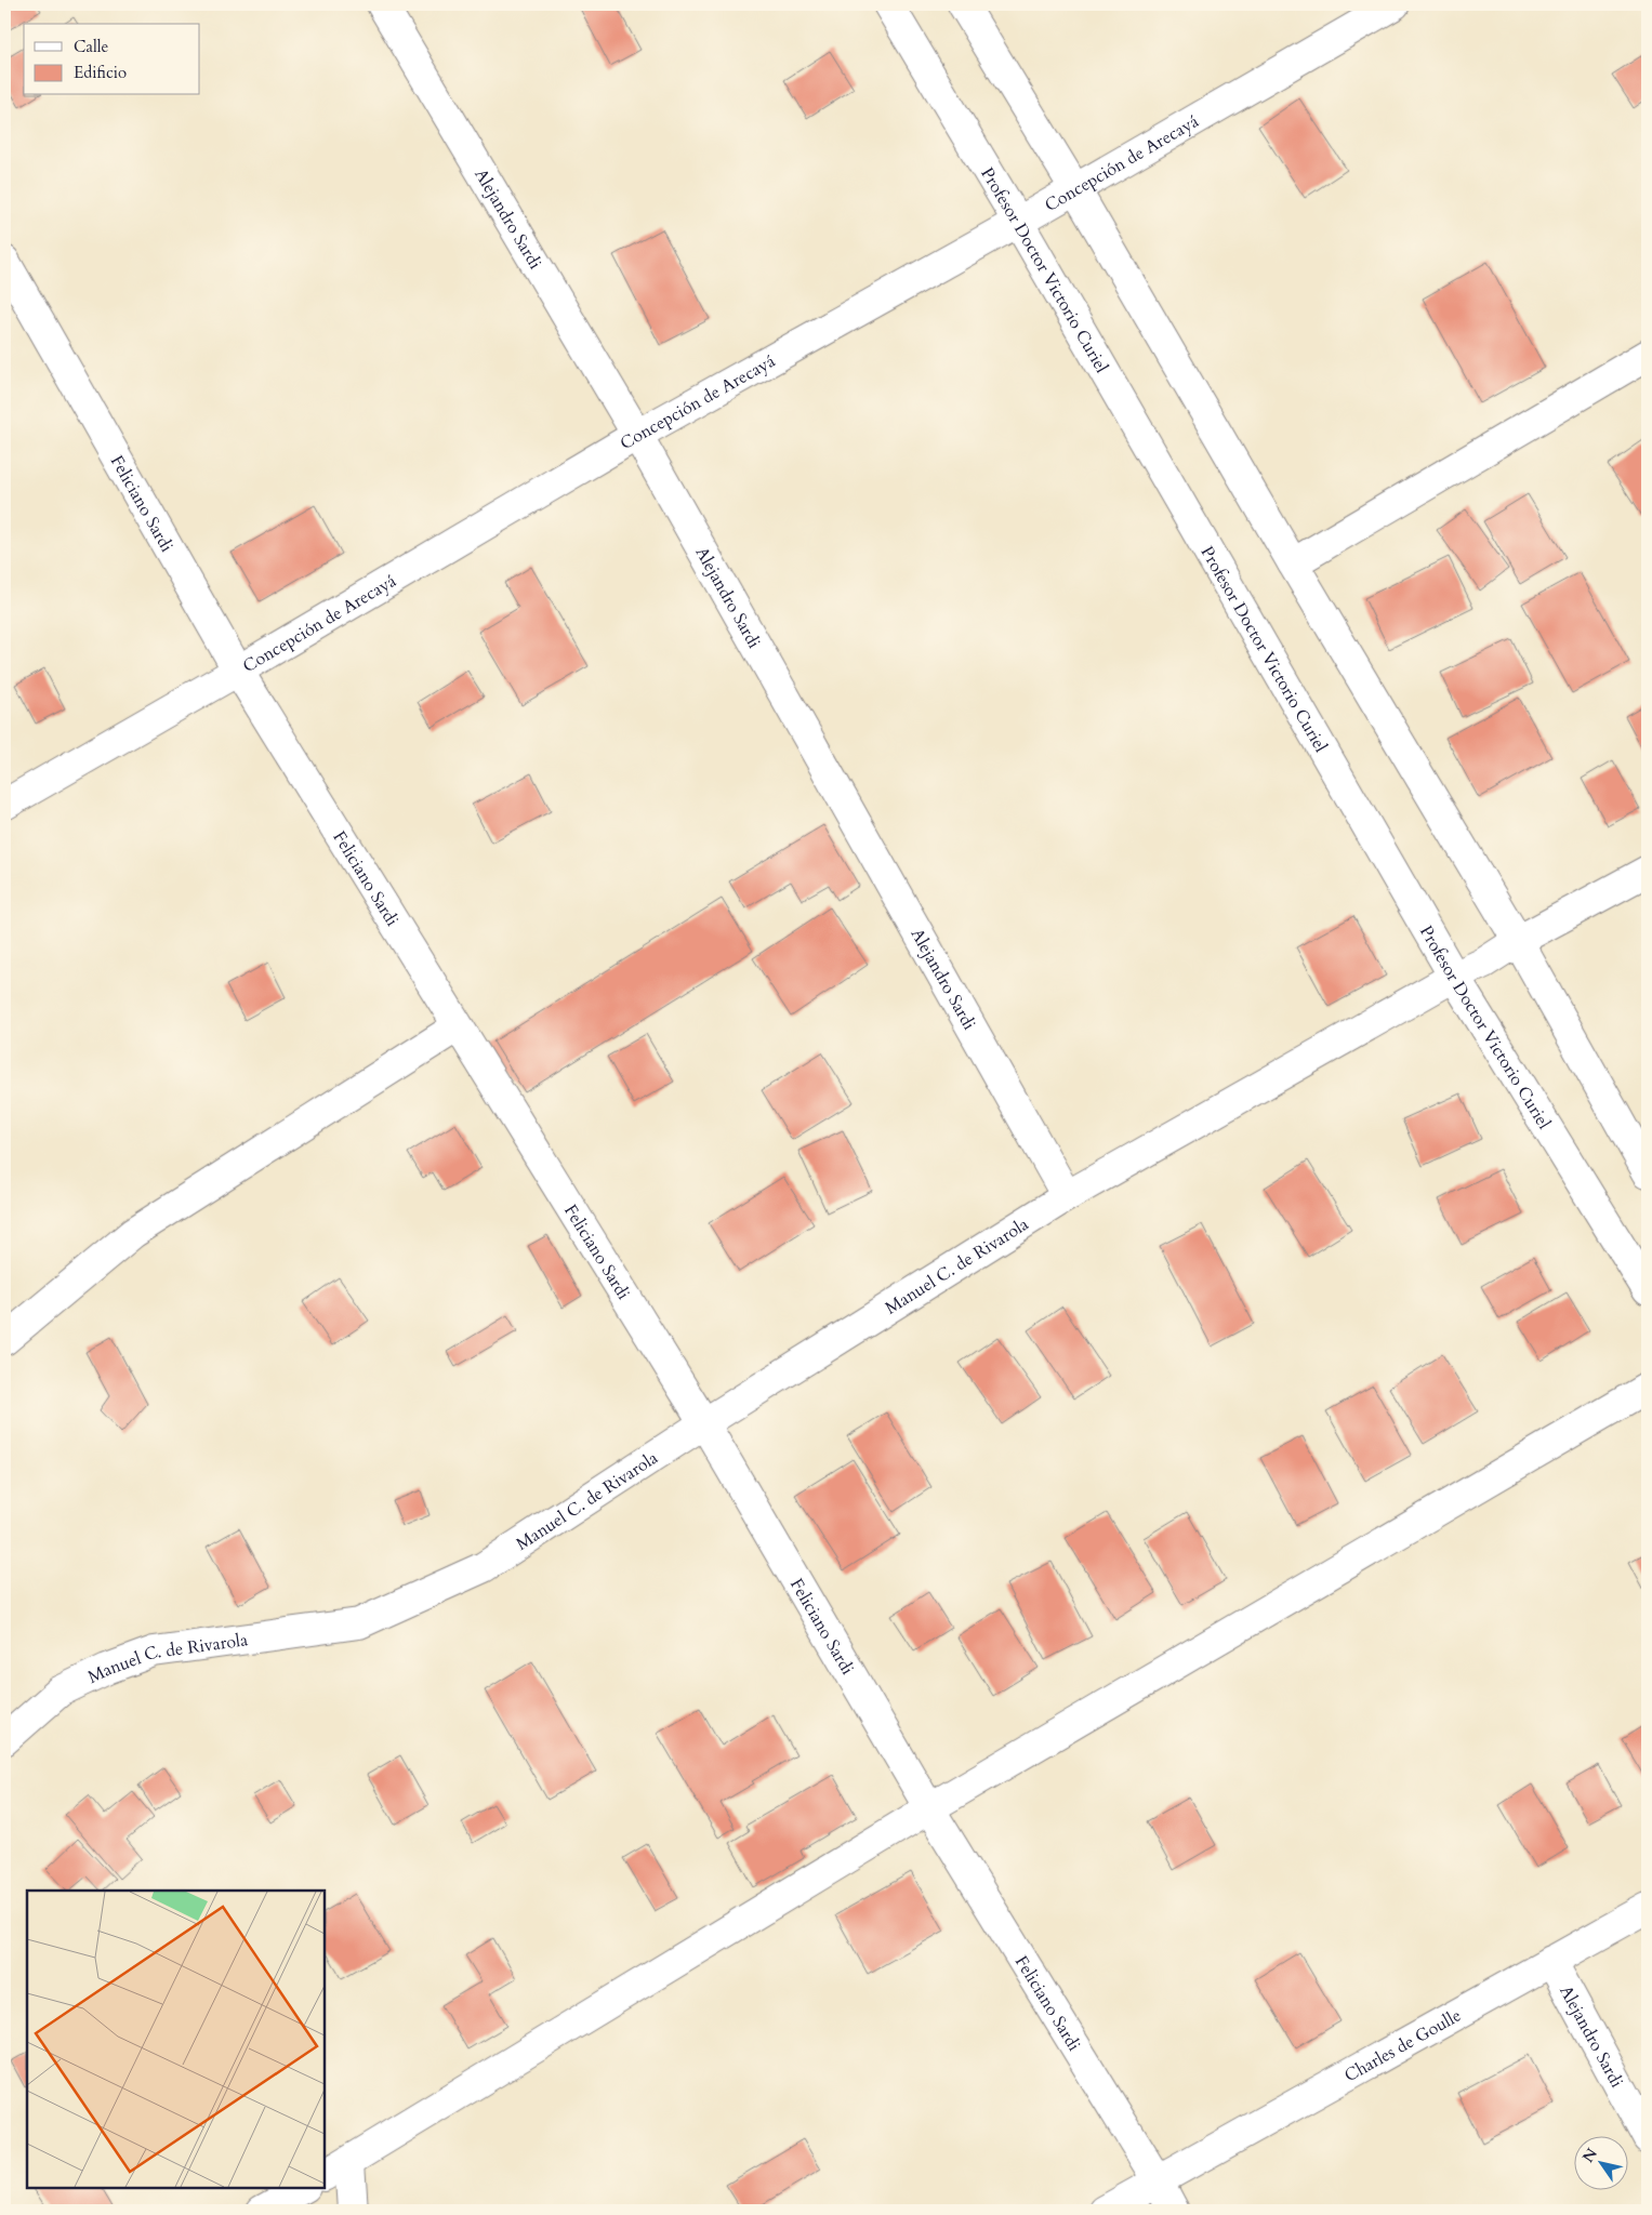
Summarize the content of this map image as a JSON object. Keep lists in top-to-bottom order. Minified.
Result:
{"streets":{"street":["Concepción de Arecayá","Alejandro Sardi","Profesor Doctor Victorio Curiel","Feliciano Sardi","Manuel C. de Rivarola","Charles de Goulle"]},"crossings":[["Concepción de Arecayá","Alejandro Sardi"],["Concepción de Arecayá","Profesor Doctor Victorio Curiel"],["Concepción de Arecayá","Feliciano Sardi"],["Alejandro Sardi","Manuel C. de Rivarola"],["Alejandro Sardi","Charles de Goulle"],["Profesor Doctor Victorio Curiel","Manuel C. de Rivarola"],["Feliciano Sardi","Manuel C. de Rivarola"],["Feliciano Sardi","Charles de Goulle"]],"legend":["Calle","Edificio"],"north":"top left"}
